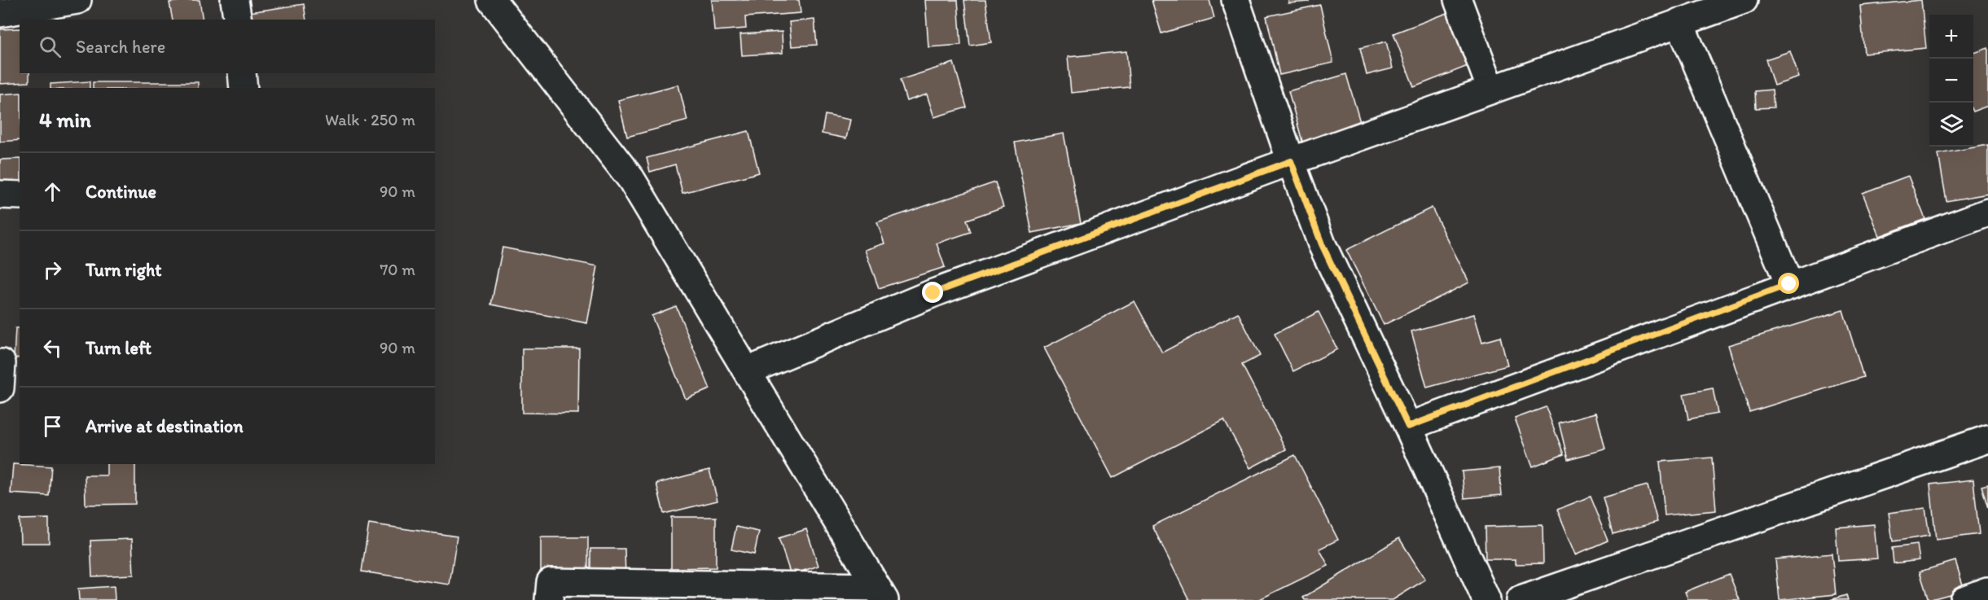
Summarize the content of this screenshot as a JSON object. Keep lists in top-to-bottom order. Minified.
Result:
{"page":{"map_buttons":["+","−"],"search":"Search here","heading":["4 min","Walk · 250 m"],"list":[["Continue","90 m"],["Turn right","70 m"],["Turn left","90 m"],"Arrive at destination"]}}
